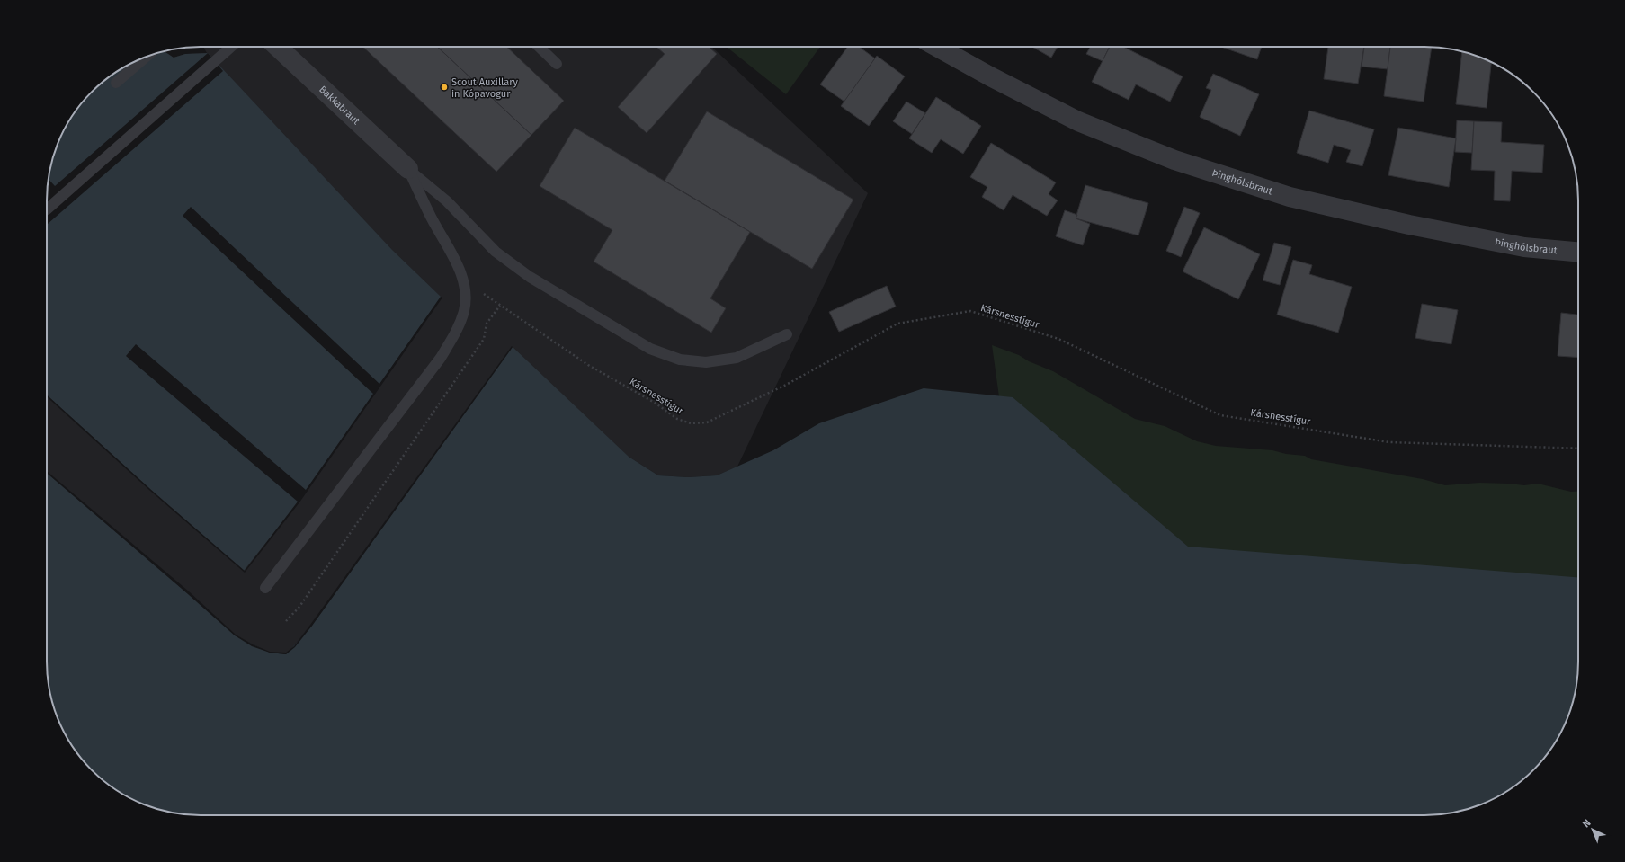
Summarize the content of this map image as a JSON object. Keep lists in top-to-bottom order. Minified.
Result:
{"streets":{"street":["Bakkabraut","Þinghólsbraut"],"path":["Kársnesstígur"]},"places":["Scout Auxillary in Kópavogur"],"north":"top left"}
